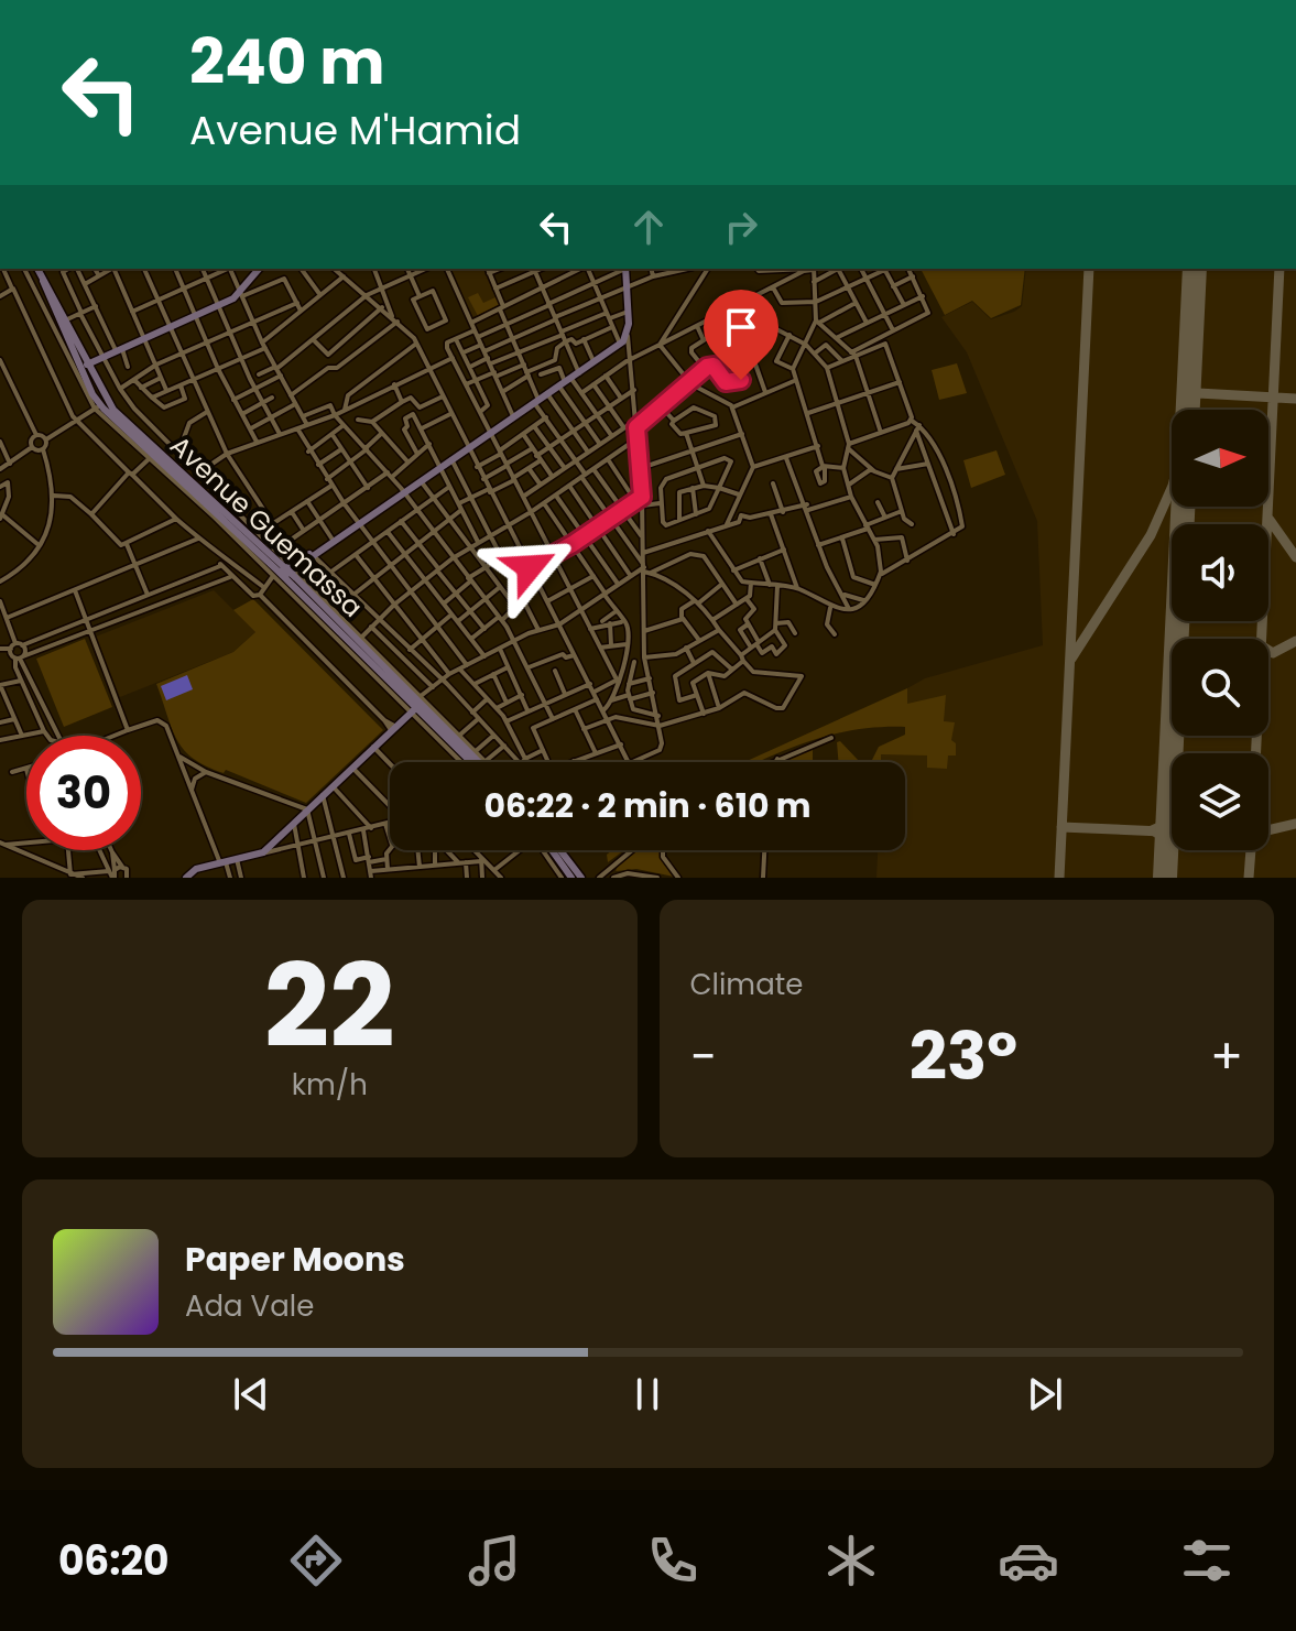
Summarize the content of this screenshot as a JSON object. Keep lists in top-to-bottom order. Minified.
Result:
{"streets":{"main road":["Avenue Guemassa"]},"north":"right","page":{"turn":["240 m","Avenue M'Hamid"],"limit":"30","trip":"06:22 · 2 min · 610 m","tile":[["22","km/h"],"Climate"],"heat":["−","23°","+"],"song":["Paper Moons","Ada Vale"],"tabs":"06:20"}}
